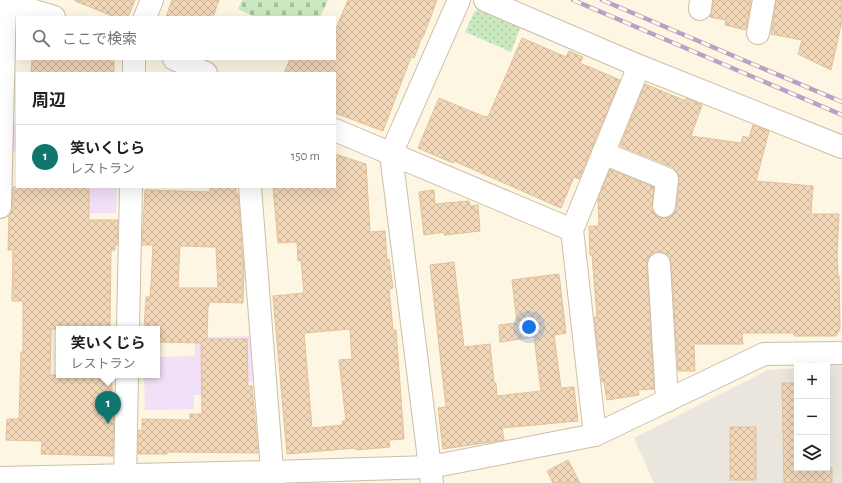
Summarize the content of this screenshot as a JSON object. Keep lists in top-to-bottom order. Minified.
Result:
{"page":{"search":"ここで検索","heading":"周辺","list":[{"mark":"1","name":"笑いくじら","note":"レストラン","value":"150 m"}],"popup":["笑いくじら","レストラン"],"map_buttons":["+","−"],"pins":"1"}}
